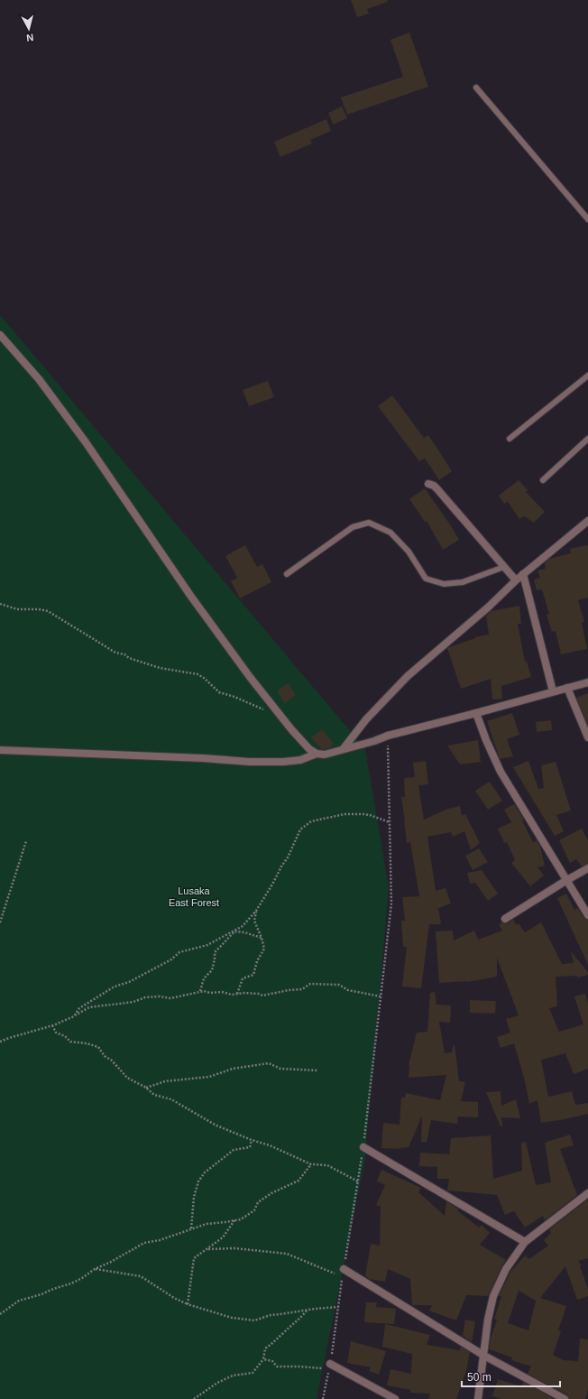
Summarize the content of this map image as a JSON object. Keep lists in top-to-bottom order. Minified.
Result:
{"parks":["Lusaka East Forest"],"scale_bar":"50 m","north":"bottom"}
